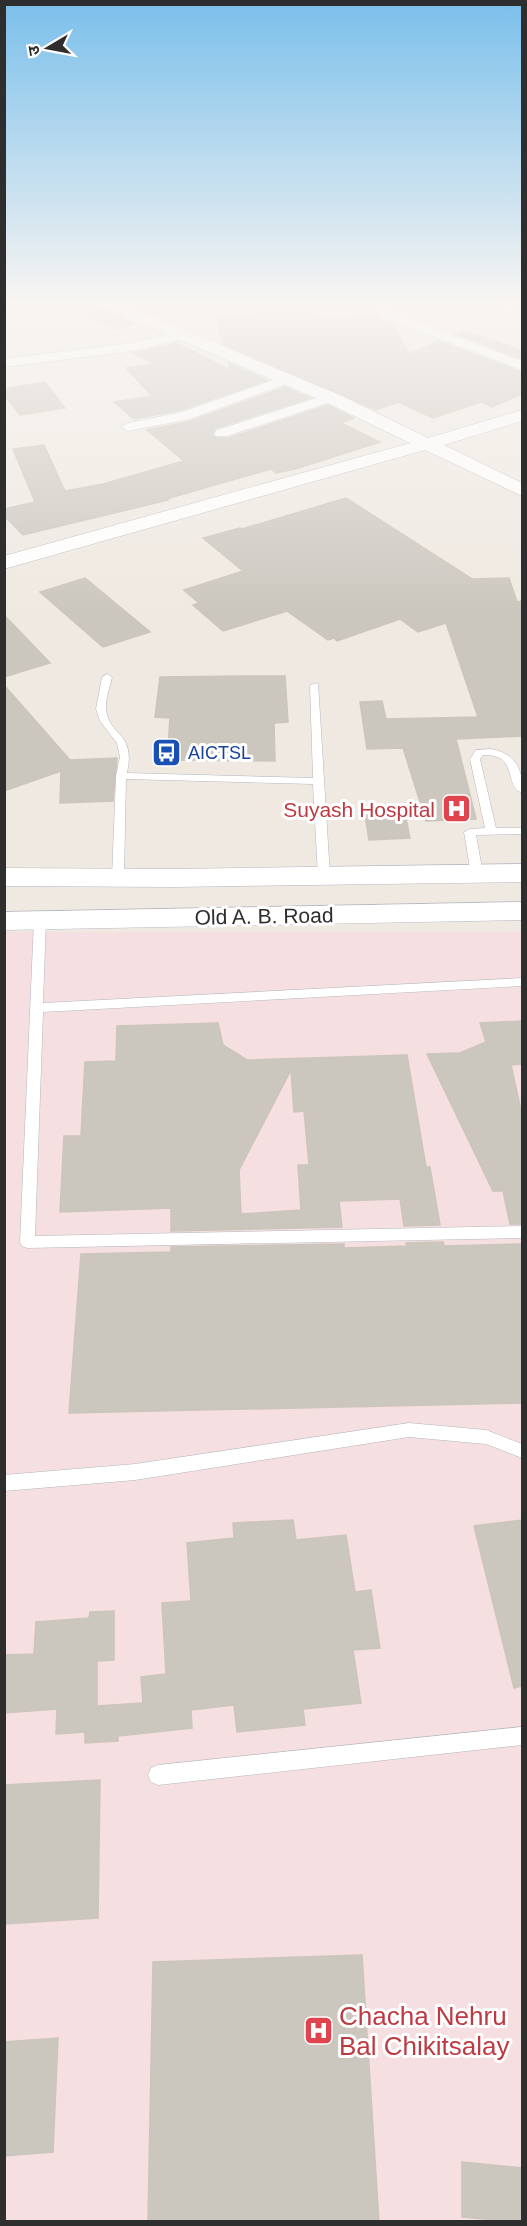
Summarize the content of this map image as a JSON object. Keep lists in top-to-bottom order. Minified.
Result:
{"streets":{"street":["Old A. B. Road"]},"places":{"bus stop":["AICTSL"],"hospital":["Suyash Hospital","Chacha Nehru Bal Chikitsalay"]},"north":"left"}
